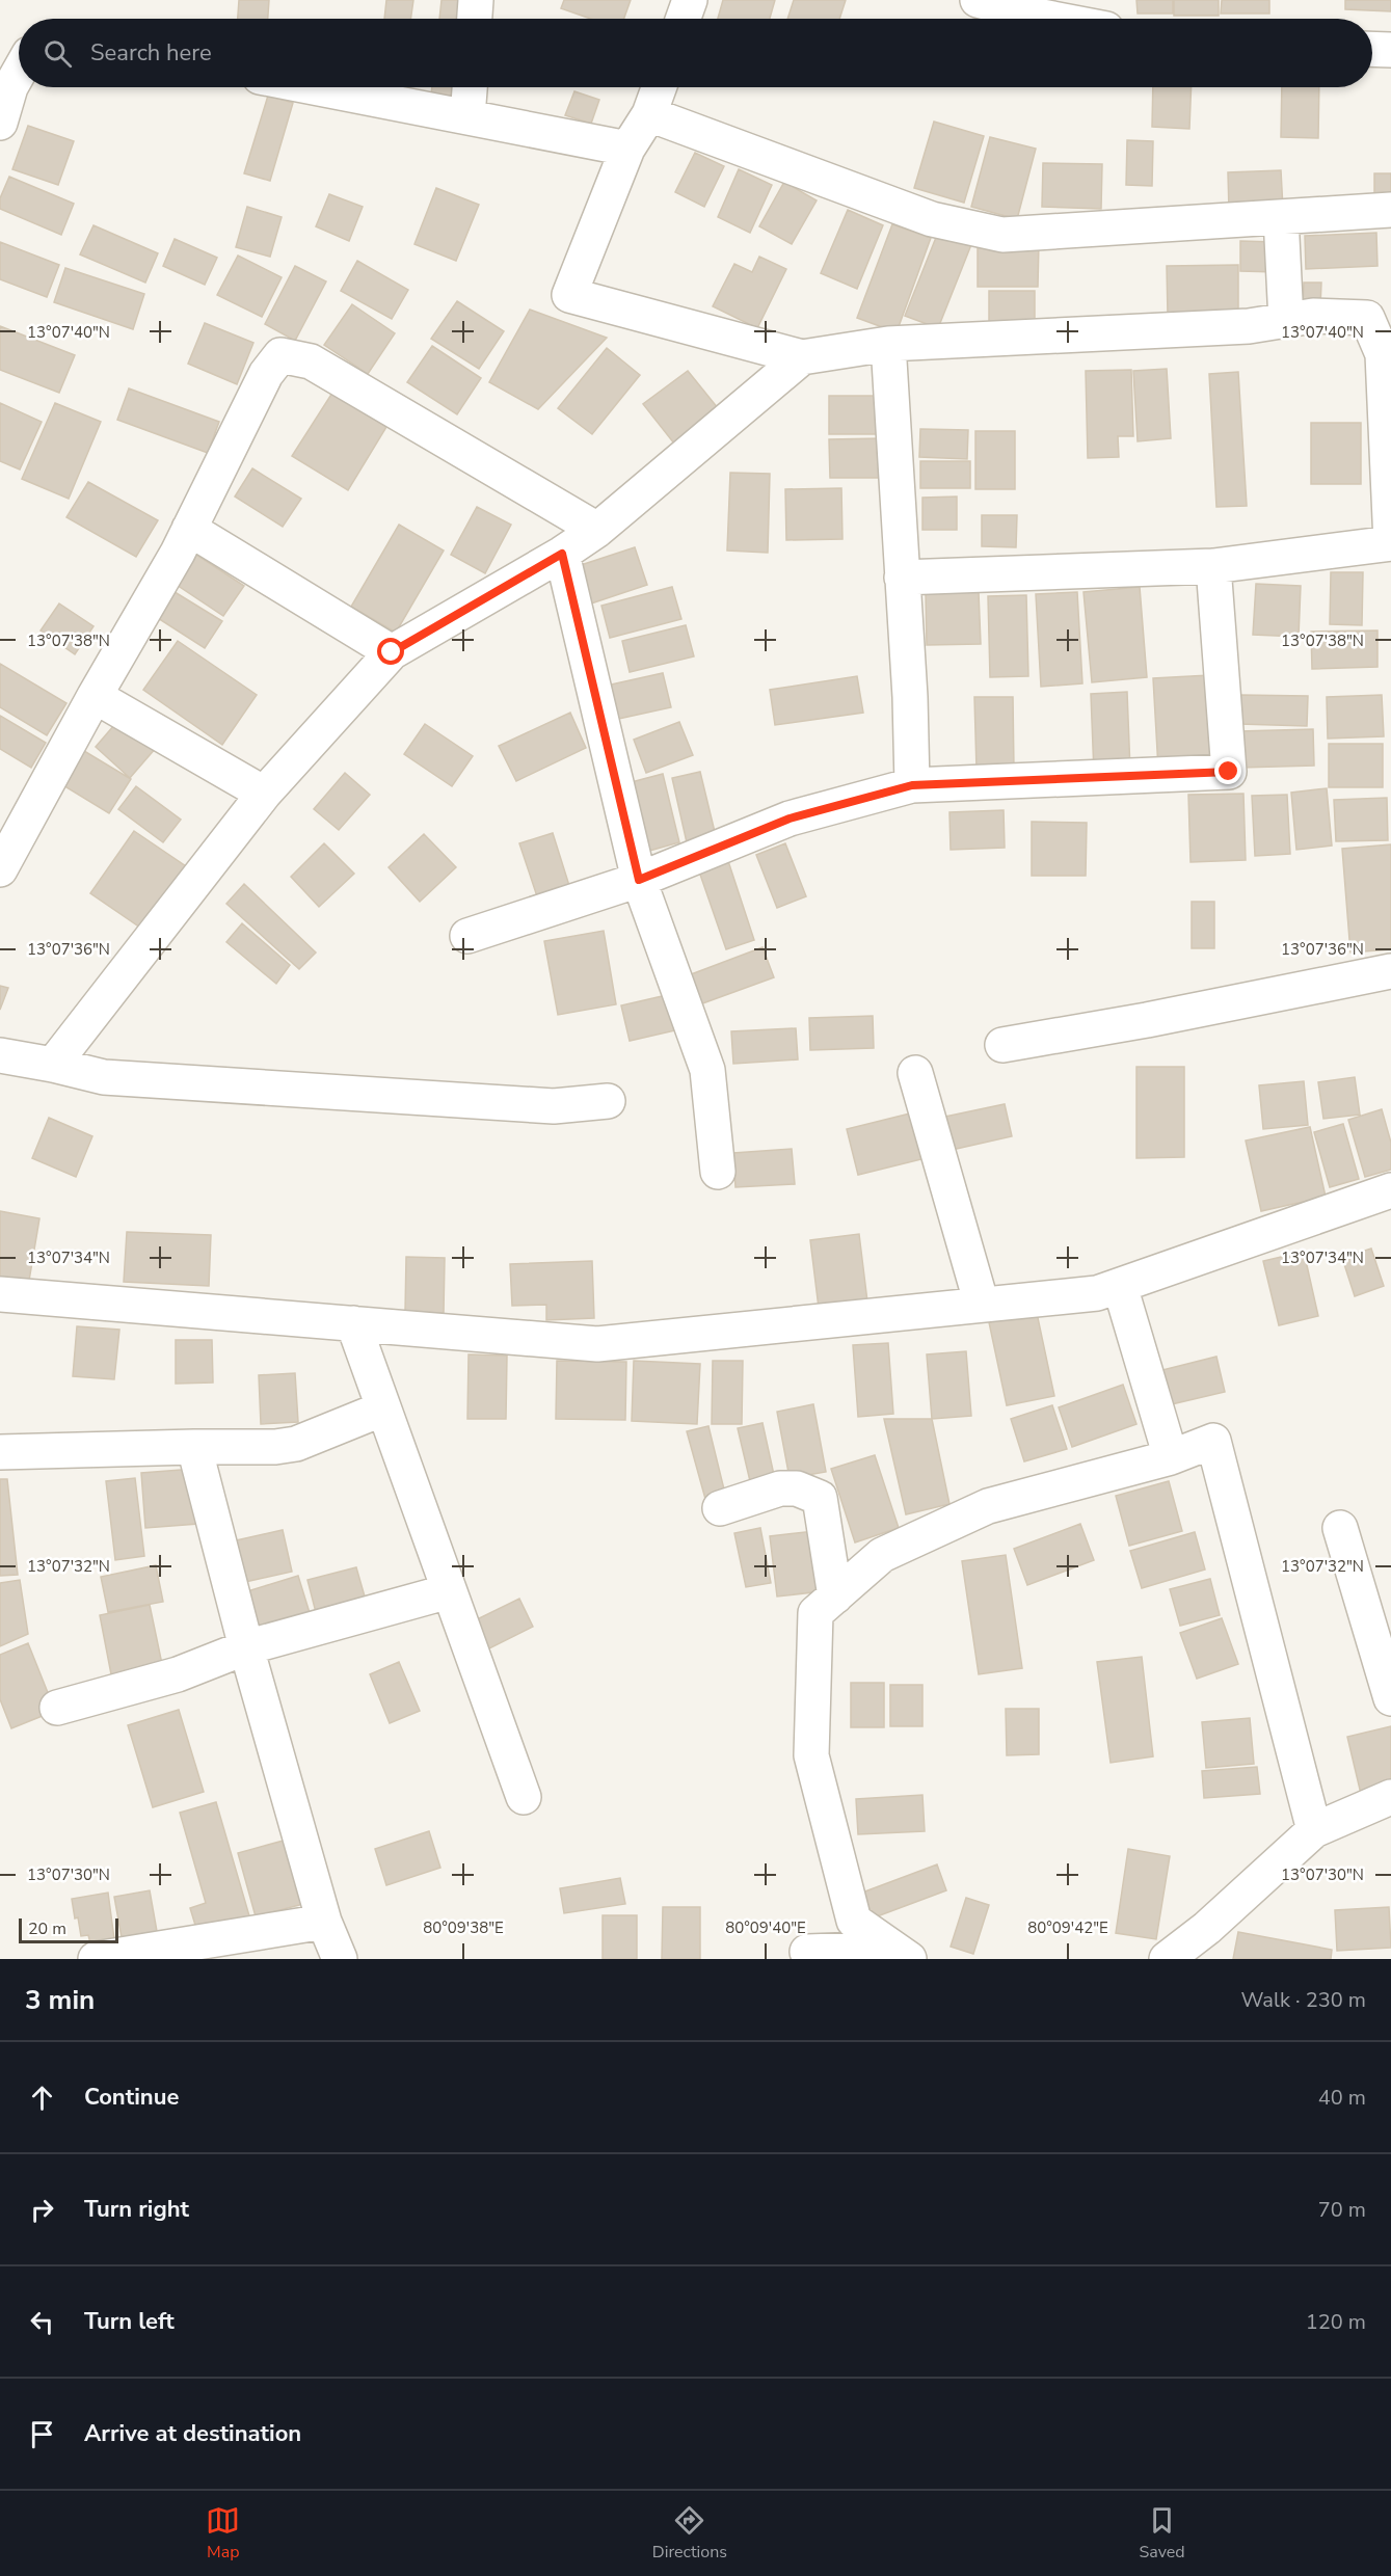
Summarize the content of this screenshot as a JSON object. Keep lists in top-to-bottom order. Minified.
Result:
{"scale_bar":"20 m","page":{"search":"Search here","scale":"20 m","heading":["3 min","Walk · 230 m"],"list":[["Continue","40 m"],["Turn right","70 m"],["Turn left","120 m"],"Arrive at destination"],"nav":["Map","Directions","Saved"]},"coordinates":["13°07'40\"N","13°07'38\"N","13°07'36\"N","13°07'34\"N","13°07'32\"N","13°07'30\"N","80°09'38\"E","80°09'40\"E","80°09'42\"E"]}
